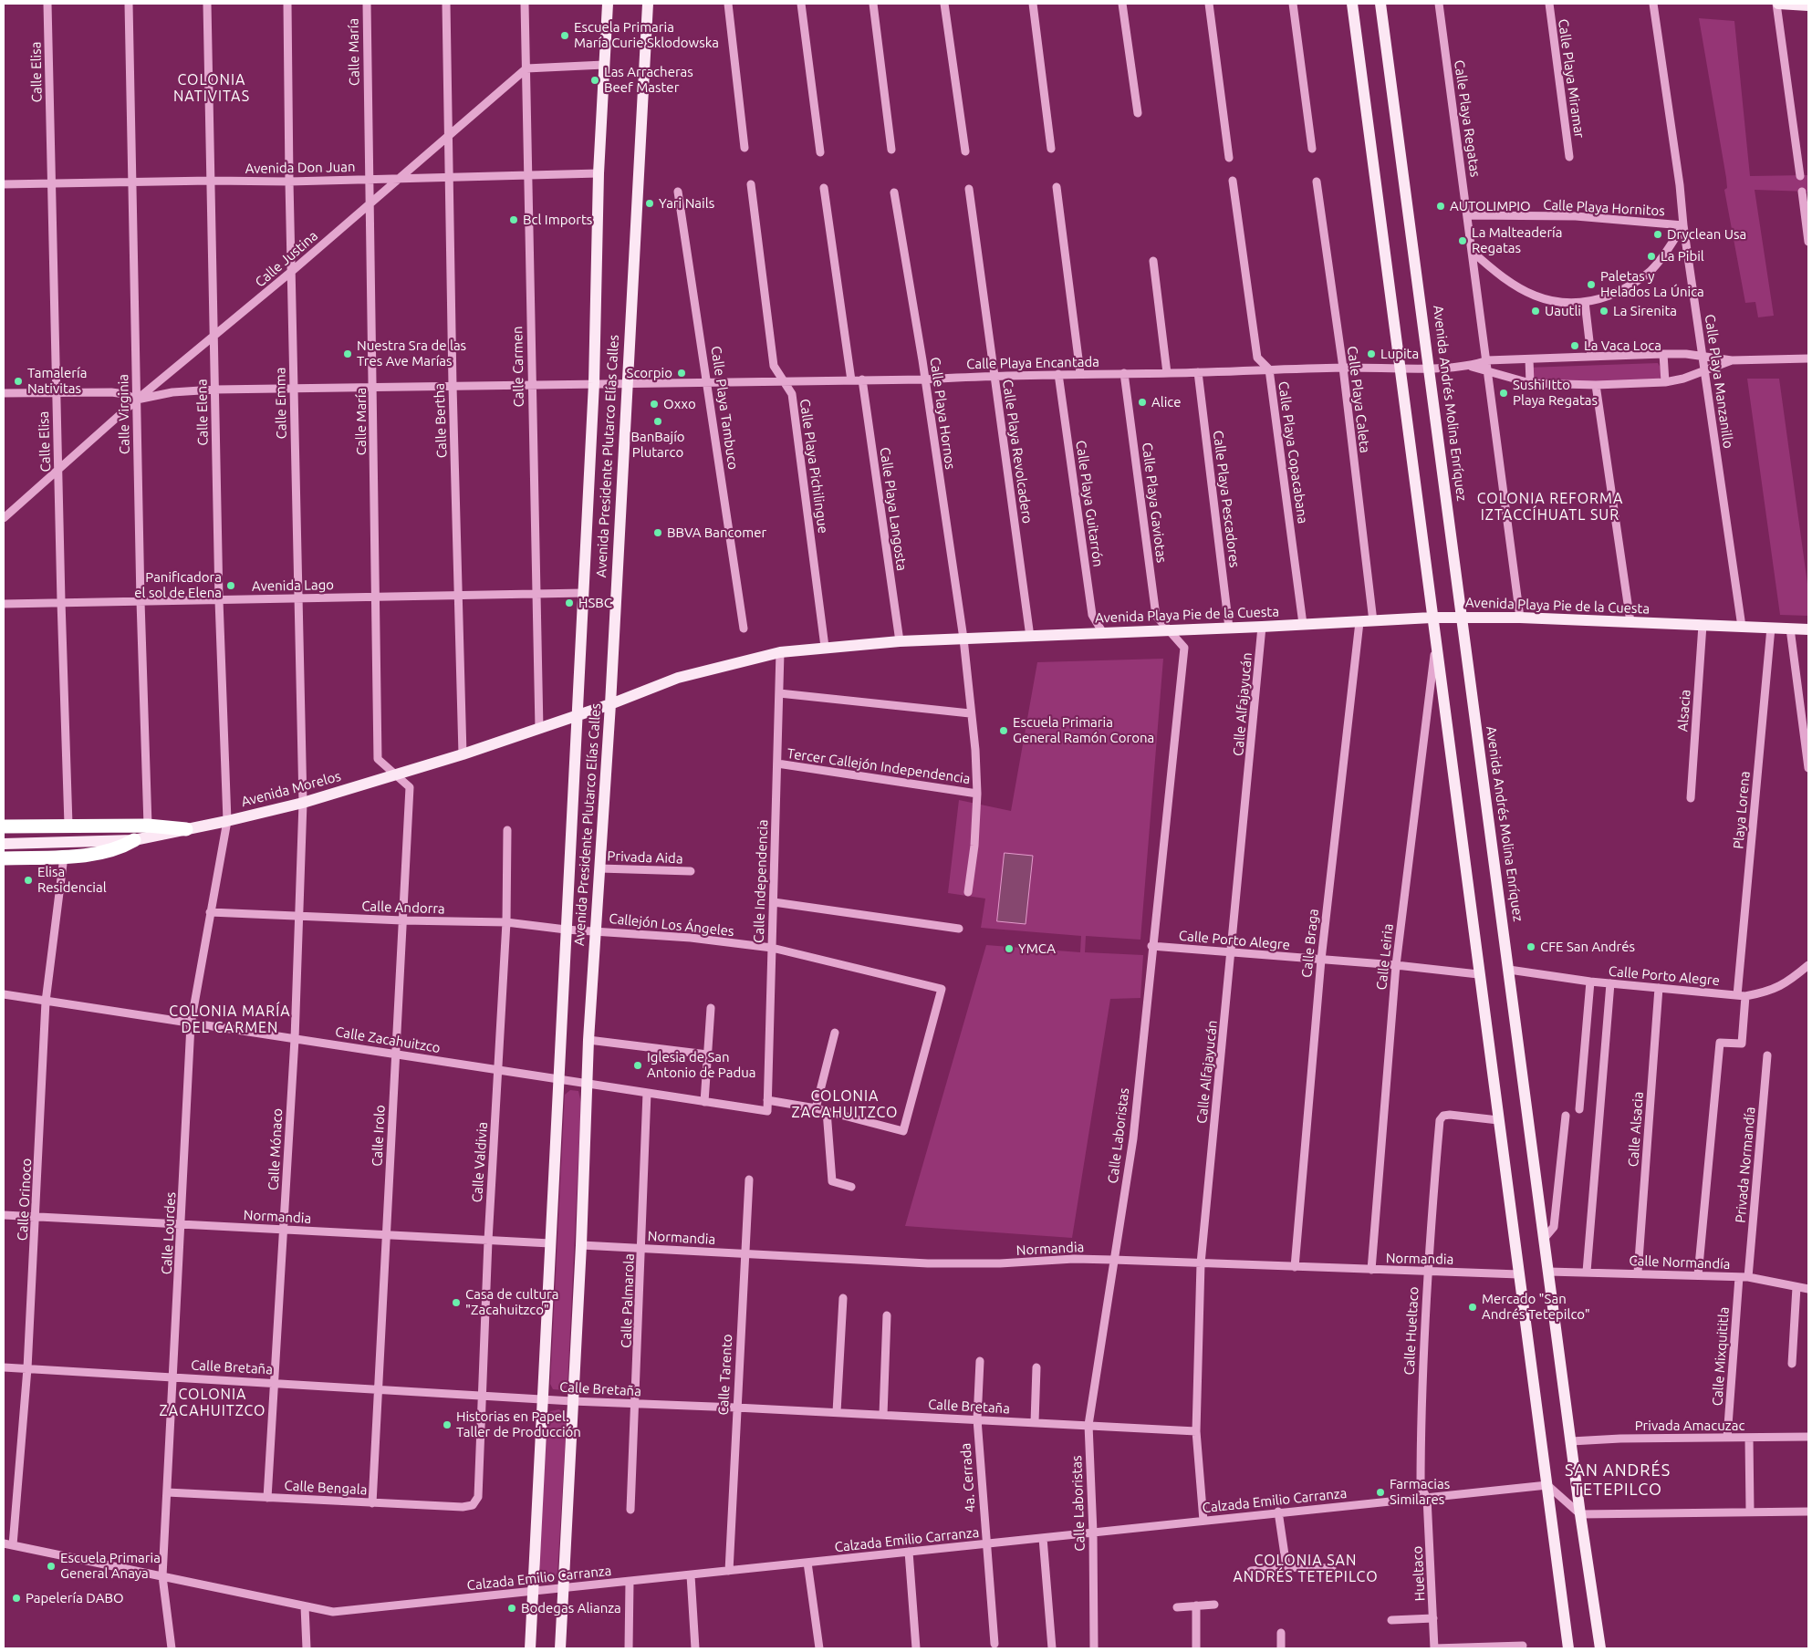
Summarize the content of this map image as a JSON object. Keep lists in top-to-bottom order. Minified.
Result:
{"streets":{"main road":["Avenida Andrés Molina Enríquez","Avenida Presidente Plutarco Elías Calles","Avenida Playa Pie de la Cuesta","Avenida Morelos"],"street":["Calle María","Calle Elisa","Calle Playa Miramar","Calle Playa Regatas","Avenida Don Juan","Calle Playa Hornitos","Calle Justina","Calle Playa Encantada","Calle Carmen","Calle Playa Manzanillo","Calle Playa Caleta","Calle Emma","Calle Playa Tambuco","Calle Elena","Calle Playa Hornos","Calle Virginia","Calle Bertha","Calle Playa Revolcadero","Calle Playa Copacabana","Calle Playa Pichilingue","Calle Playa Pescadores","Calle Playa Gaviotas","Calle Playa Guitarrón","Calle Playa Langosta","Avenida Lago","Calle Alfajayucán","Alsacia","Tercer Callejón Independencia","Playa Lorena","Privada Aida","Calle Independencia","Calle Andorra","Callejón Los Ángeles","Calle Porto Alegre","Calle Braga","Calle Leiria","Calle Zacahuitzco","Calle Alsacia","Calle Irolo","Calle Laboristas","Calle Mónaco","Calle Valdivia","Privada Normandía","Calle Orinoco","Normandia","Calle Lourdes","Calle Normandía","Calle Palmarola","Calle Hueltaco","Calle Mixquititla","Calle Bretaña","Calle Tarento","Privada Amacuzac","4a. Cerrada","Calle Bengala","Calzada Emilio Carranza","Hueltaco"]},"crossings":[["Calle María","Avenida Don Juan"],["Calle María","Calle Justina"],["Calle María","Calle Playa Encantada"],["Calle María","Avenida Lago"],["Calle María","Avenida Morelos"],["Calle María","Calle Irolo"],["Calle Elisa","Avenida Don Juan"],["Calle Elisa","Calle Justina"],["Calle Elisa","Avenida Lago"],["Calle Playa Regatas","Calle Playa Hornitos"],["Calle Playa Regatas","Calle Playa Encantada"],["Calle Playa Regatas","Avenida Playa Pie de la Cuesta"],["Avenida Don Juan","Calle Justina"],["Avenida Don Juan","Calle Carmen"],["Avenida Don Juan","Calle Emma"],["Avenida Don Juan","Calle Elena"],["Avenida Don Juan","Calle Virginia"],["Avenida Don Juan","Calle Bertha"],["Avenida Don Juan","Avenida Presidente Plutarco Elías Calles"],["Calle Playa Hornitos","Calle Playa Manzanillo"],["Calle Justina","Calle Playa Encantada"],["Calle Justina","Calle Carmen"],["Calle Justina","Calle Emma"],["Calle Justina","Calle Elena"],["Calle Justina","Calle Virginia"],["Calle Justina","Calle Bertha"],["Calle Playa Encantada","Calle Carmen"],["Calle Playa Encantada","Calle Playa Manzanillo"],["Calle Playa Encantada","Calle Playa Caleta"],["Calle Playa Encantada","Calle Emma"],["Calle Playa Encantada","Avenida Andrés Molina Enríquez"],["Calle Playa Encantada","Calle Playa Tambuco"],["Calle Playa Encantada","Calle Elena"],["Calle Playa Encantada","Calle Playa Hornos"],["Calle Playa Encantada","Calle Virginia"],["Calle Playa Encantada","Calle Bertha"],["Calle Playa Encantada","Calle Playa Revolcadero"],["Calle Playa Encantada","Calle Playa Copacabana"],["Calle Playa Encantada","Avenida Presidente Plutarco Elías Calles"],["Calle Playa Encantada","Calle Playa Pichilingue"],["Calle Playa Encantada","Calle Playa Pescadores"],["Calle Playa Encantada","Calle Playa Gaviotas"],["Calle Playa Encantada","Calle Playa Guitarrón"],["Calle Playa Encantada","Calle Playa Langosta"],["Calle Carmen","Avenida Lago"],["Calle Carmen","Avenida Morelos"],["Calle Playa Manzanillo","Avenida Playa Pie de la Cuesta"],["Calle Playa Caleta","Avenida Playa Pie de la Cuesta"],["Calle Emma","Avenida Lago"],["Calle Emma","Avenida Morelos"],["Calle Emma","Calle Mónaco"],["Avenida Andrés Molina Enríquez","Avenida Playa Pie de la Cuesta"],["Avenida Andrés Molina Enríquez","Calle Porto Alegre"],["Avenida Andrés Molina Enríquez","Calle Normandía"],["Avenida Andrés Molina Enríquez","Privada Amacuzac"],["Calle Elena","Avenida Lago"],["Calle Elena","Avenida Morelos"],["Calle Elena","Calle Lourdes"],["Calle Playa Hornos","Avenida Playa Pie de la Cuesta"],["Calle Playa Hornos","Tercer Callejón Independencia"],["Calle Virginia","Avenida Lago"],["Calle Bertha","Avenida Lago"],["Calle Bertha","Avenida Morelos"],["Calle Playa Revolcadero","Avenida Playa Pie de la Cuesta"],["Calle Playa Copacabana","Avenida Playa Pie de la Cuesta"],["Avenida Presidente Plutarco Elías Calles","Avenida Lago"],["Avenida Presidente Plutarco Elías Calles","Avenida Playa Pie de la Cuesta"],["Avenida Presidente Plutarco Elías Calles","Avenida Morelos"],["Avenida Presidente Plutarco Elías Calles","Privada Aida"],["Avenida Presidente Plutarco Elías Calles","Calle Andorra"],["Avenida Presidente Plutarco Elías Calles","Callejón Los Ángeles"],["Avenida Presidente Plutarco Elías Calles","Calle Zacahuitzco"],["Avenida Presidente Plutarco Elías Calles","Normandia"],["Avenida Presidente Plutarco Elías Calles","Calle Bretaña"],["Avenida Presidente Plutarco Elías Calles","Calzada Emilio Carranza"],["Calle Playa Pichilingue","Avenida Playa Pie de la Cuesta"],["Calle Playa Pescadores","Avenida Playa Pie de la Cuesta"],["Calle Playa Gaviotas","Avenida Playa Pie de la Cuesta"],["Calle Playa Gaviotas","Calle Laboristas"],["Calle Playa Guitarrón","Avenida Playa Pie de la Cuesta"],["Calle Playa Langosta","Avenida Playa Pie de la Cuesta"],["Avenida Playa Pie de la Cuesta","Calle Alfajayucán"],["Avenida Playa Pie de la Cuesta","Alsacia"],["Avenida Playa Pie de la Cuesta","Avenida Morelos"],["Avenida Playa Pie de la Cuesta","Playa Lorena"],["Avenida Playa Pie de la Cuesta","Calle Independencia"],["Avenida Playa Pie de la Cuesta","Calle Braga"],["Avenida Playa Pie de la Cuesta","Calle Laboristas"],["Calle Alfajayucán","Calle Porto Alegre"],["Calle Alfajayucán","Normandia"],["Calle Alfajayucán","Calle Bretaña"],["Calle Alfajayucán","Calzada Emilio Carranza"],["Tercer Callejón Independencia","Calle Independencia"],["Avenida Morelos","Calle Irolo"],["Avenida Morelos","Calle Mónaco"],["Avenida Morelos","Calle Lourdes"],["Playa Lorena","Calle Porto Alegre"],["Playa Lorena","Calle Normandía"],["Calle Independencia","Callejón Los Ángeles"],["Calle Independencia","Calle Zacahuitzco"],["Calle Andorra","Callejón Los Ángeles"],["Calle Andorra","Calle Irolo"],["Calle Andorra","Calle Mónaco"],["Calle Andorra","Calle Valdivia"],["Calle Andorra","Calle Lourdes"],["Calle Porto Alegre","Calle Braga"],["Calle Porto Alegre","Calle Leiria"],["Calle Porto Alegre","Calle Alsacia"],["Calle Porto Alegre","Calle Laboristas"],["Calle Braga","Normandia"],["Calle Leiria","Normandia"],["Calle Zacahuitzco","Calle Irolo"],["Calle Zacahuitzco","Calle Mónaco"],["Calle Zacahuitzco","Calle Valdivia"],["Calle Zacahuitzco","Calle Orinoco"],["Calle Zacahuitzco","Calle Lourdes"],["Calle Zacahuitzco","Calle Palmarola"],["Calle Alsacia","Calle Normandía"],["Calle Irolo","Normandia"],["Calle Irolo","Calle Bretaña"],["Calle Irolo","Calle Bengala"],["Calle Laboristas","Normandia"],["Calle Laboristas","Calle Bretaña"],["Calle Laboristas","Calzada Emilio Carranza"],["Calle Mónaco","Normandia"],["Calle Mónaco","Calle Bretaña"],["Calle Mónaco","Calle Bengala"],["Calle Valdivia","Normandia"],["Calle Valdivia","Calle Bretaña"],["Calle Valdivia","Calle Bengala"],["Privada Normandía","Calle Normandía"],["Privada Normandía","Calle Mixquititla"],["Calle Orinoco","Normandia"],["Calle Orinoco","Calle Bretaña"],["Calle Orinoco","Calzada Emilio Carranza"],["Normandia","Calle Lourdes"],["Normandia","Calle Palmarola"],["Normandia","Calle Hueltaco"],["Normandia","Calle Tarento"],["Calle Lourdes","Calle Bretaña"],["Calle Lourdes","Calle Bengala"],["Calle Lourdes","Calzada Emilio Carranza"],["Calle Normandía","Calle Mixquititla"],["Calle Palmarola","Calle Bretaña"],["Calle Hueltaco","Calzada Emilio Carranza"],["Calle Hueltaco","Hueltaco"],["Calle Mixquititla","Privada Amacuzac"],["Calle Bretaña","Calle Tarento"],["Calle Bretaña","4a. Cerrada"],["Calle Tarento","Calzada Emilio Carranza"],["4a. Cerrada","Calzada Emilio Carranza"],["Calzada Emilio Carranza","Hueltaco"]],"districts":["COLONIA NATIVITAS","COLONIA REFORMA IZTACCÍHUATL SUR","COLONIA MARÍA DEL CARMEN","COLONIA ZACAHUITZCO","COLONIA ZACAHUITZCO","SAN ANDRÉS TETEPILCO","COLONIA SAN ANDRÉS TETEPILCO"],"places":["Escuela Primaria María Curie Sklodowska","Las Arracheras Beef Master","Yari Nails","AUTOLIMPIO","Bcl Imports","Dryclean Usa","La Malteadería Regatas","La Pibil","Paletas y Helados La Única","Uautli","La Sirenita","La Vaca Loca","Nuestra Sra de las Tres Ave Marías","Lupita","Scorpio","Tamalería Nativitas","Sushi Itto Playa Regatas","Alice","Oxxo","BanBajío Plutarco","BBVA Bancomer","Panificadora el sol de Elena","HSBC","Escuela Primaria General Ramón Corona","Elisa Residencial","CFE San Andrés","YMCA","Iglesia de San Antonio de Padua","Casa de cultura \"Zacahuitzco\"","Mercado \"San Andrés Tetepilco\"","Historias en Papel. Taller de Producción","Farmacias Similares","Escuela Primaria General Anaya","Papelería DABO","Bodegas Alianza"]}
